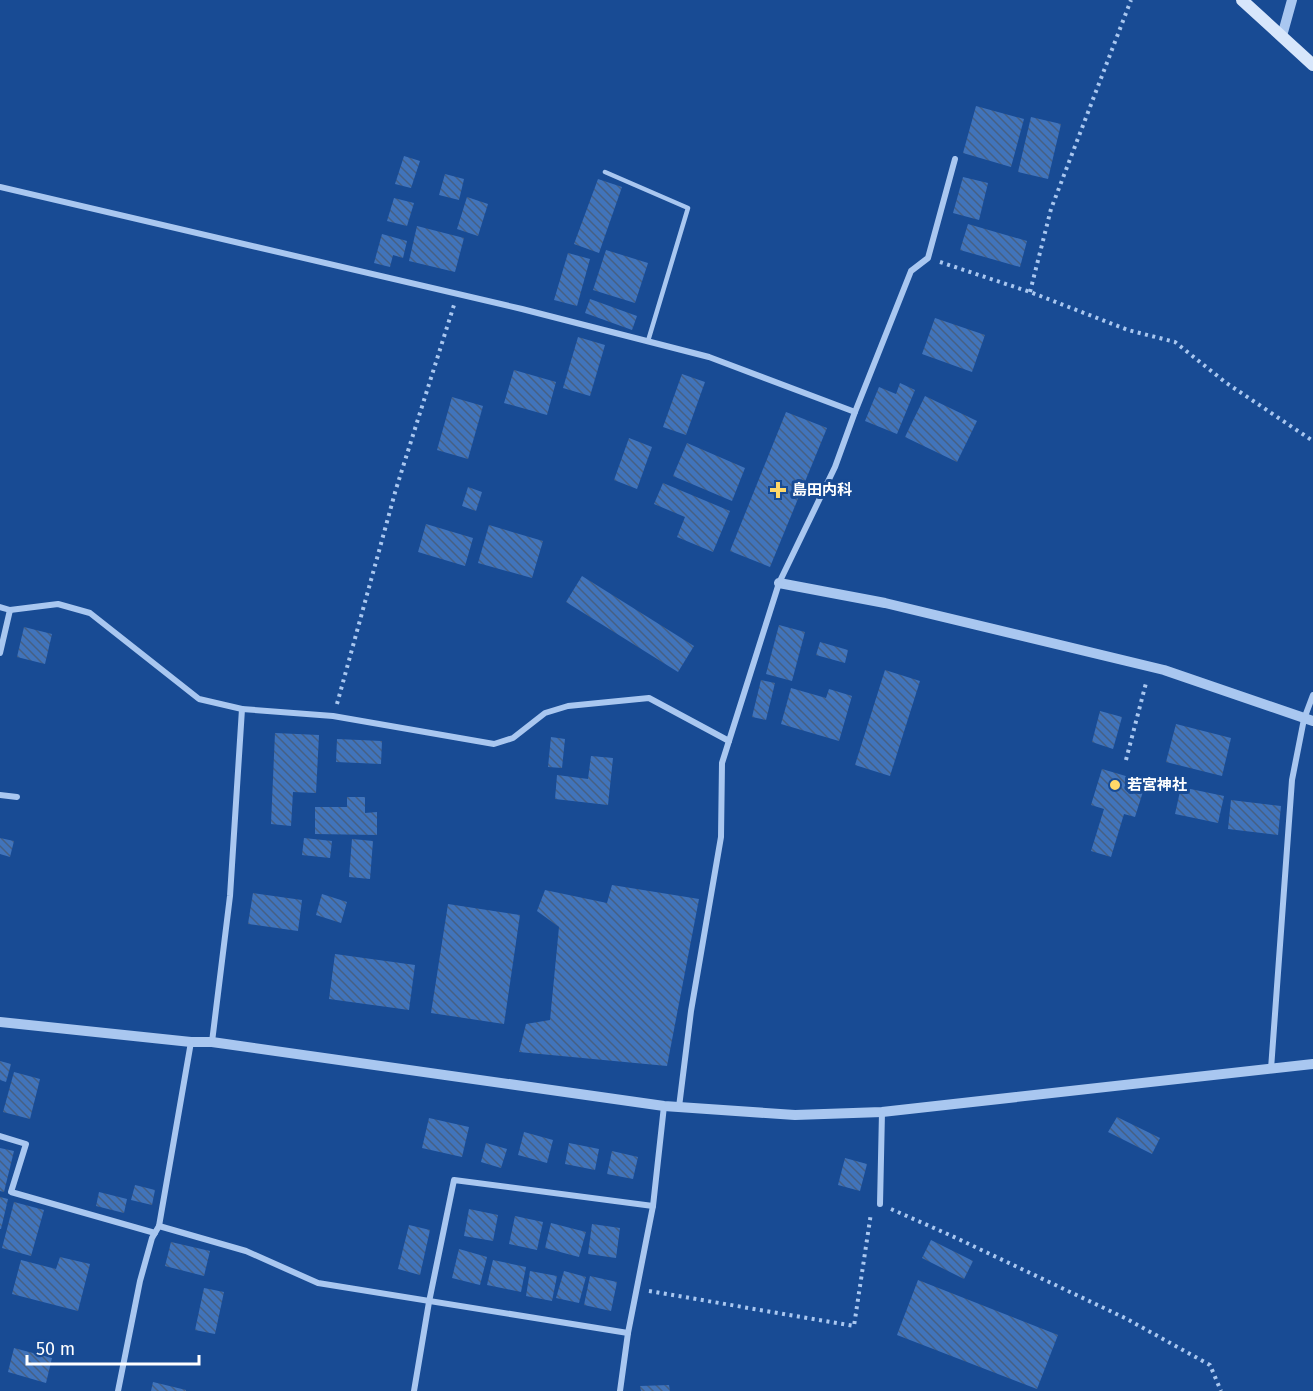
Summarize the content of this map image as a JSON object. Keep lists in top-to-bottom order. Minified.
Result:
{"places":{"health":["島田内科"],"other":["若宮神社"]},"scale_bar":"50 m"}
